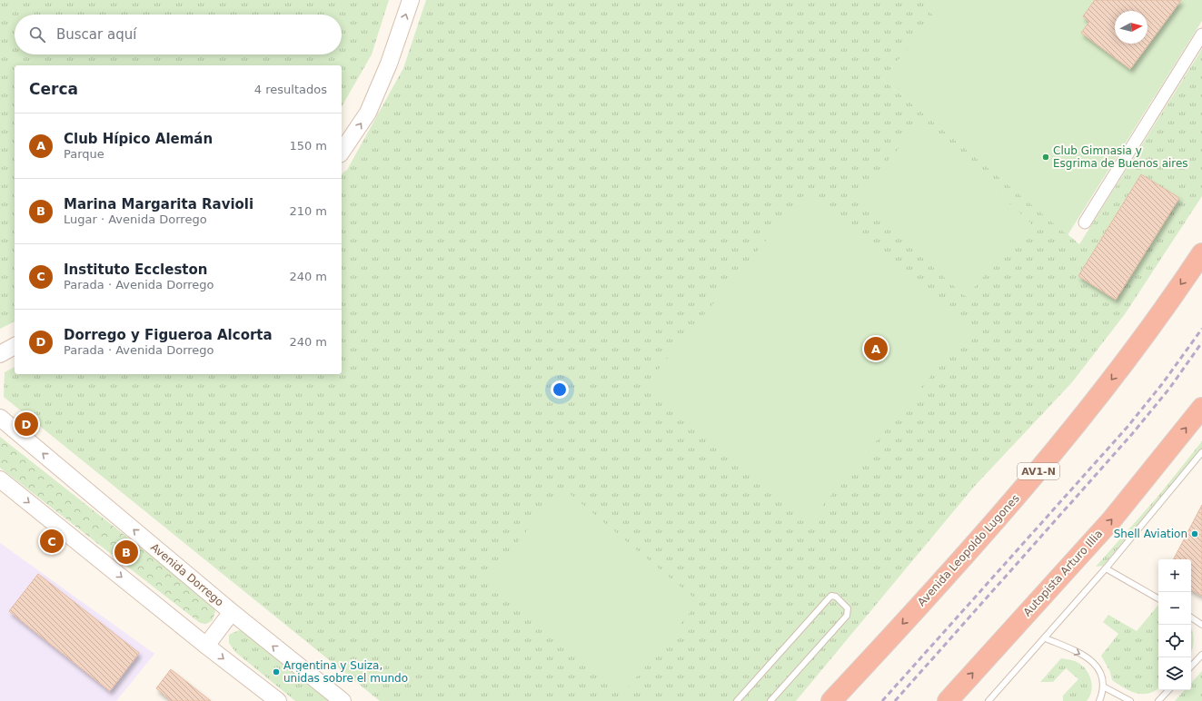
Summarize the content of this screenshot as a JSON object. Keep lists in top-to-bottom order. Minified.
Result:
{"streets":{"highway":["AV1-N","Avenida Leopoldo Lugones","Autopista Arturo Illia"],"main road":["Avenida Dorrego"]},"one_way":["Avenida Leopoldo Lugones","Autopista Arturo Illia"],"places":["Club Gimnasia y Esgrima de Buenos aires","Shell Aviation","Argentina y Suiza, unidas sobre el mundo"],"north":"right","page":{"search":"Buscar aquí","heading":["Cerca","4 resultados"],"list":[{"mark":"A","name":"Club Hípico Alemán","note":"Parque","value":"150 m"},{"mark":"B","name":"Marina Margarita Ravioli","note":"Lugar · Avenida Dorrego","value":"210 m"},{"mark":"C","name":"Instituto Eccleston","note":"Parada · Avenida Dorrego","value":"240 m"},{"mark":"D","name":"Dorrego y Figueroa Alcorta","note":"Parada · Avenida Dorrego","value":"240 m"}],"pins":["A","D","C","B"],"map_buttons":["+","−"]}}
